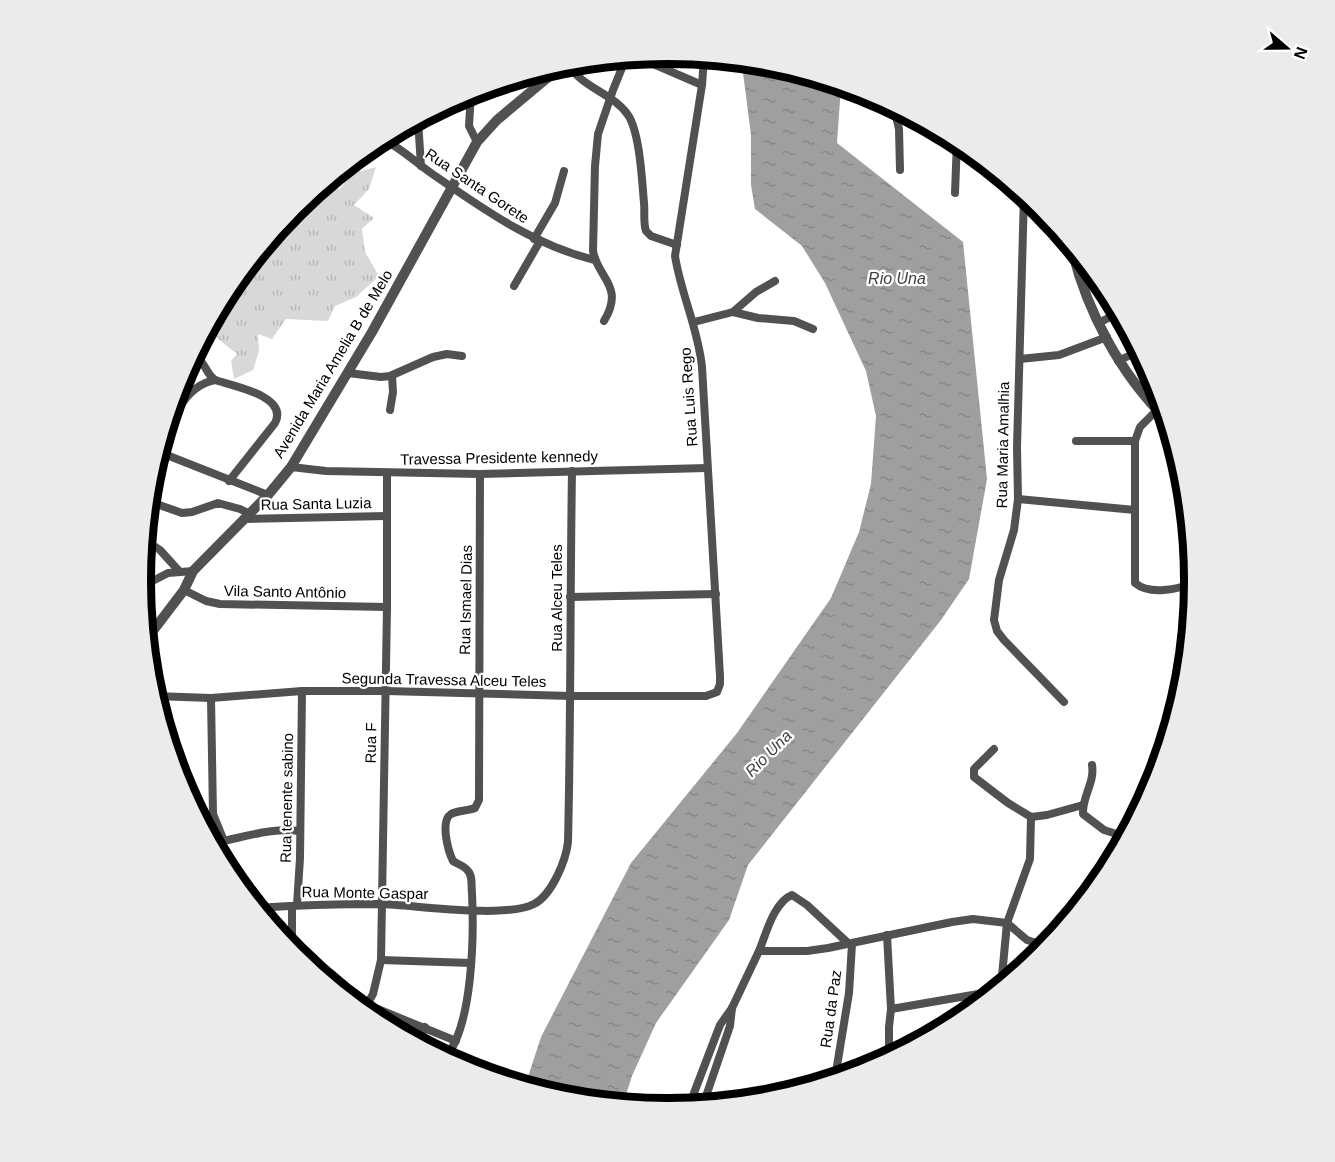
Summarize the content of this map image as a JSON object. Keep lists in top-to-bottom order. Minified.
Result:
{"streets":{"street":["Rua Santa Gorete","Avenida Maria Amelia B de Melo","Rua Luis Rego","Rua Maria Amalhia","Travessa Presidente kennedy","Rua Santa Luzia","Vila Santo Antônio","Rua Alceu Teles","Rua Ismael Dias","Segunda Travessa Alceu Teles","Rua F","Rua tenente sabino","Rua Monte Gaspar","Rua da Paz"]},"crossings":[["Rua Santa Gorete","Avenida Maria Amelia B de Melo"],["Avenida Maria Amelia B de Melo","Travessa Presidente kennedy"],["Avenida Maria Amelia B de Melo","Rua Santa Luzia"],["Avenida Maria Amelia B de Melo","Vila Santo Antônio"],["Rua Luis Rego","Travessa Presidente kennedy"],["Rua Luis Rego","Segunda Travessa Alceu Teles"],["Travessa Presidente kennedy","Rua Alceu Teles"],["Travessa Presidente kennedy","Rua Ismael Dias"],["Travessa Presidente kennedy","Rua F"],["Rua Santa Luzia","Rua F"],["Vila Santo Antônio","Rua F"],["Rua Alceu Teles","Segunda Travessa Alceu Teles"],["Rua Alceu Teles","Rua Monte Gaspar"],["Rua Ismael Dias","Segunda Travessa Alceu Teles"],["Rua Ismael Dias","Rua Monte Gaspar"],["Segunda Travessa Alceu Teles","Rua F"],["Segunda Travessa Alceu Teles","Rua tenente sabino"],["Rua F","Rua Monte Gaspar"],["Rua tenente sabino","Rua Monte Gaspar"]],"water":["Rio Una"],"north":"right"}
